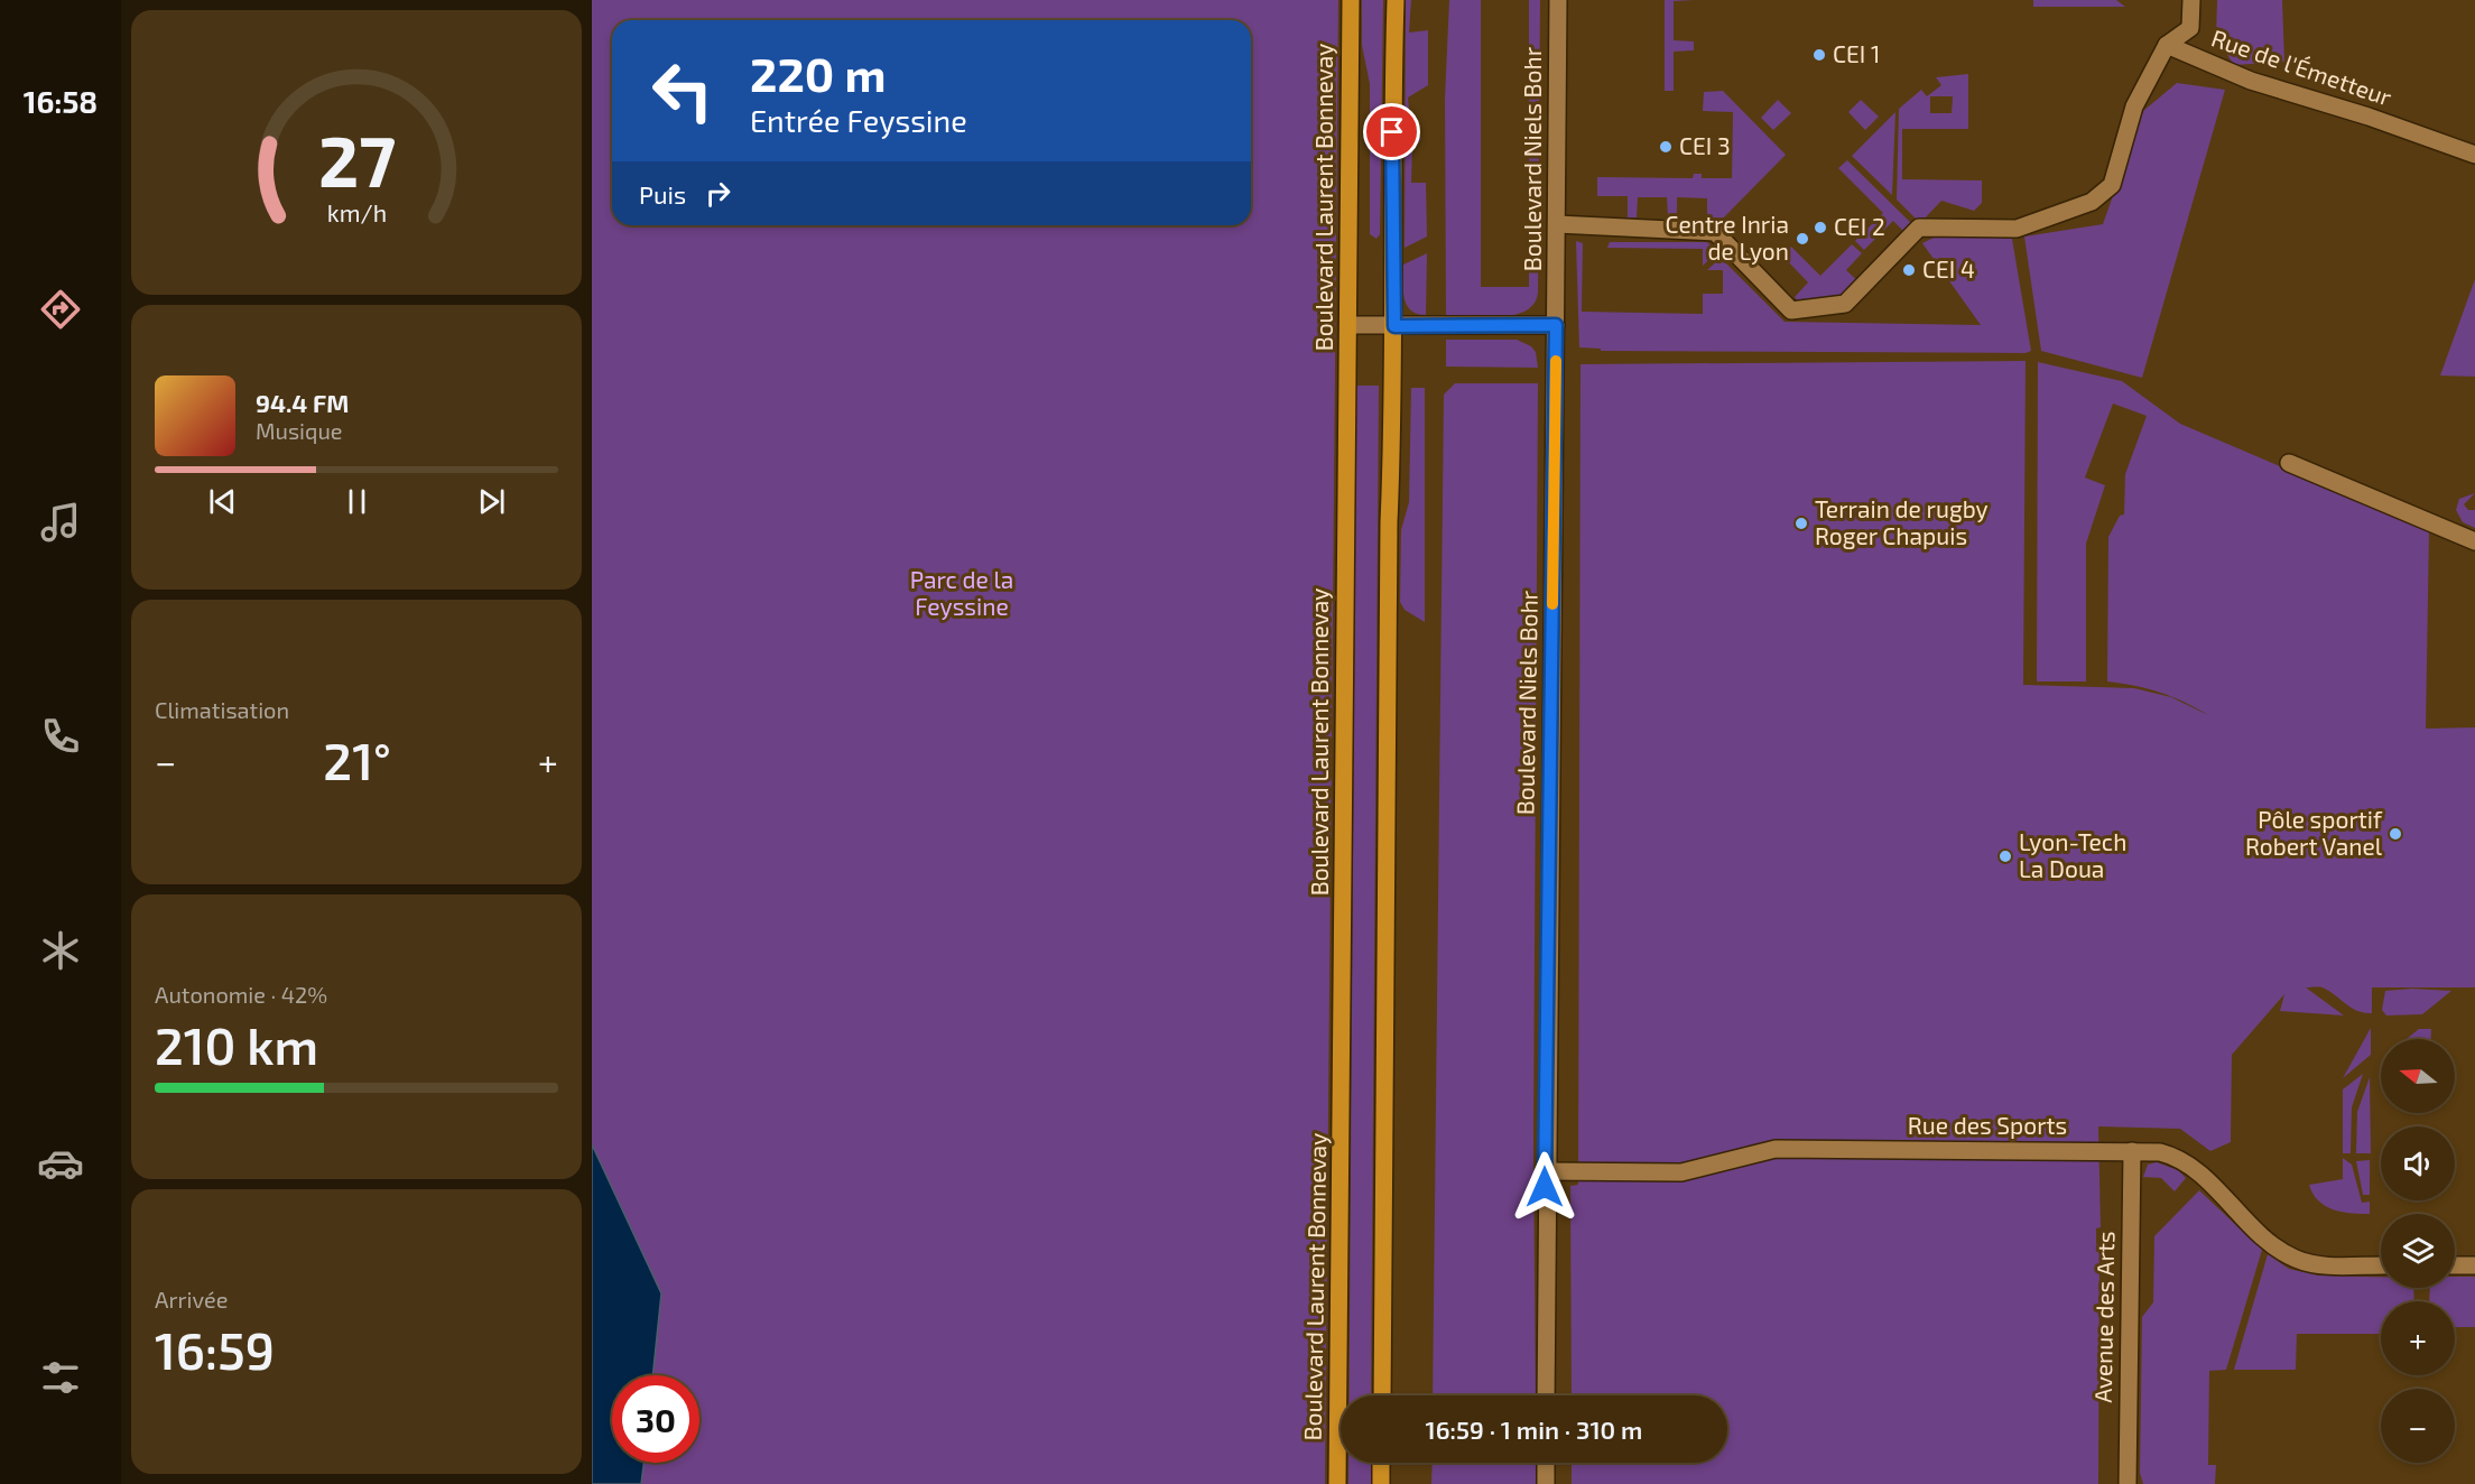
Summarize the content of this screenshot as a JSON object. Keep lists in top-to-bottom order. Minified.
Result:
{"streets":{"main road":["Boulevard Laurent Bonnevay"],"street":["Rue de l'Émetteur","Boulevard Niels Bohr","Rue des Sports","Avenue des Arts"]},"crossings":[["Boulevard Niels Bohr","Rue des Sports"],["Rue des Sports","Avenue des Arts"]],"parks":["Parc de la Feyssine"],"places":["CEI 1","CEI 3","CEI 2","Centre Inria de Lyon","CEI 4","Terrain de rugby Roger Chapuis","Pôle sportif Robert Vanel","Lyon-Tech La Doua"],"north":"left","page":{"tabs":"16:58","turn":["220 m","Entrée Feyssine"],"then":"Puis","song":["94.4 FM","Musique"],"tile":["Climatisation",["Autonomie · 42%","210 km"],["Arrivée","16:59"]],"heat":["−","21°","+"],"map_buttons":["+","−"],"limit":"30","trip":"16:59 · 1 min · 310 m","gauge":["27","km/h"]}}
